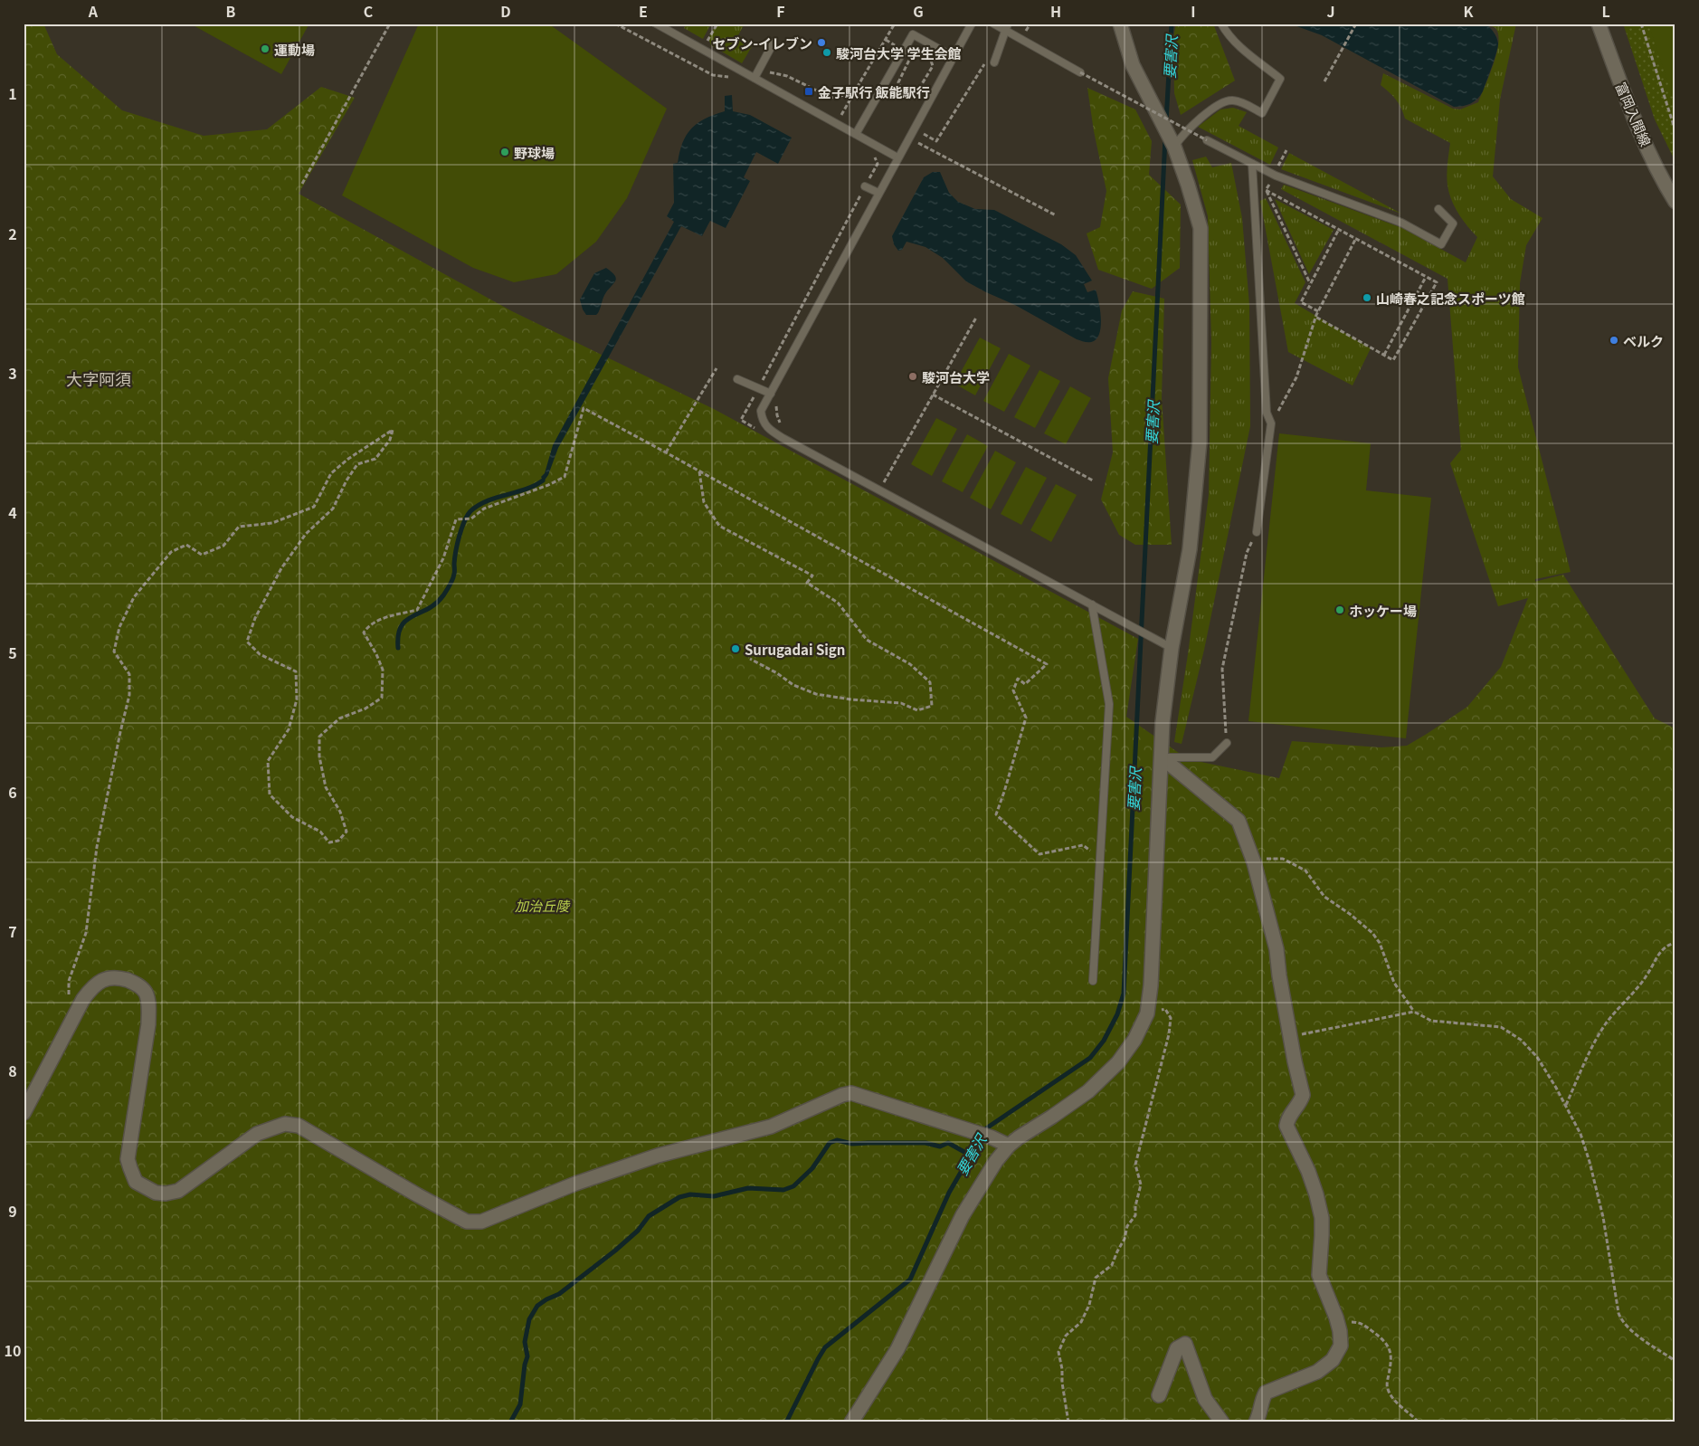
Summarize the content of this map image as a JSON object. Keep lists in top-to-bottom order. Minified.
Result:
{"streets":{"street":["富岡入間線"]},"districts":["大字阿須"],"water":["要害沢"],"parks":["加治丘陵"],"places":{"other":["セブン-イレブン","運動場","駿河台大学 学生会館","野球場","山崎春之記念スポーツ館","ベルク","駿河台大学","ホッケー場","Surugadai Sign"],"transit":["金子駅行 飯能駅行"]},"grid":{"columns":["A","B","C","D","E","F","G","H","I","J","K","L"],"rows":["1","2","3","4","5","6","7","8","9","10"]}}
